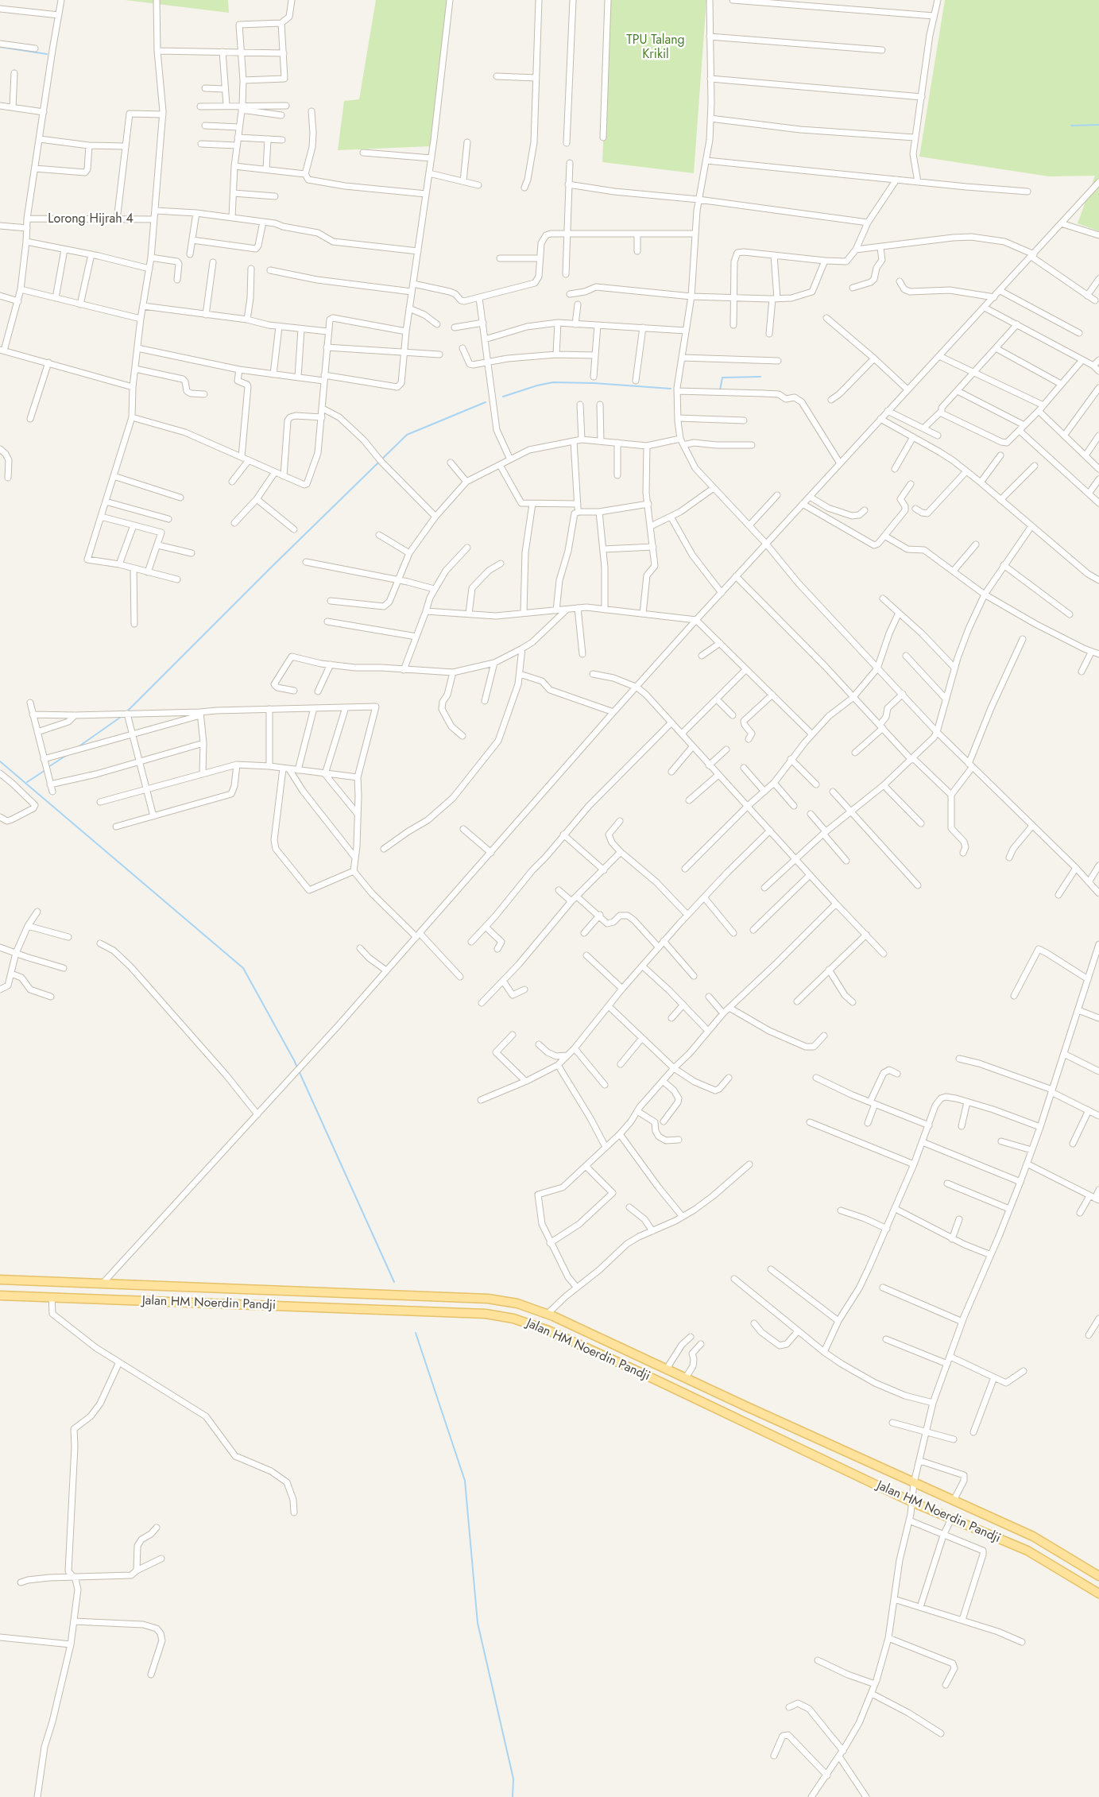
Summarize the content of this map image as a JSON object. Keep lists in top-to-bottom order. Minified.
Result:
{"streets":{"main road":["Jalan HM Noerdin Pandji"],"street":["Lorong Hijrah 4"]},"parks":["TPU Talang Krikil"]}
